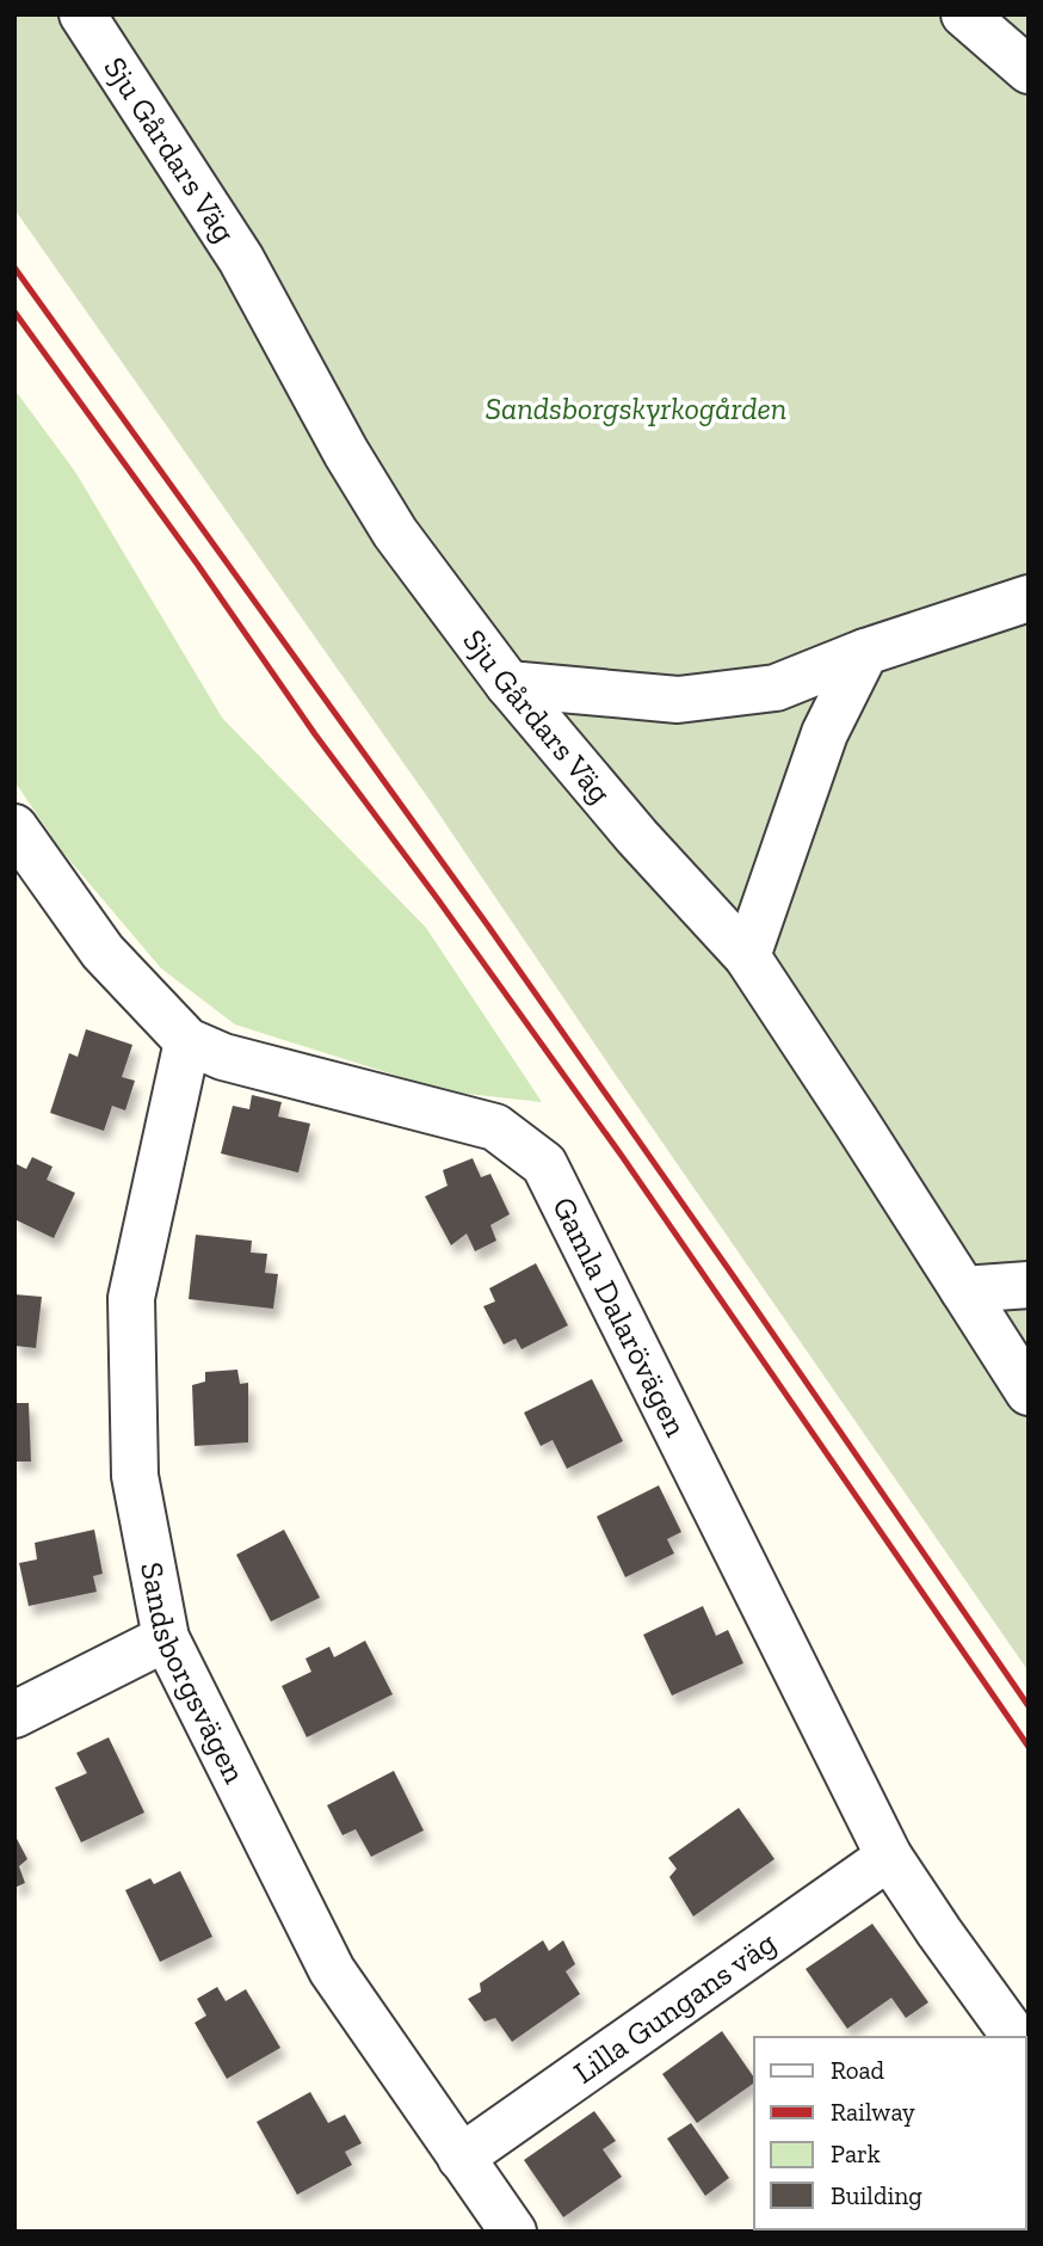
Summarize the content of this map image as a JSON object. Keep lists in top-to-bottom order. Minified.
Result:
{"streets":{"street":["Sju Gårdars Väg","Gamla Dalarövägen","Sandsborgsvägen","Lilla Gungans väg"]},"crossings":[["Gamla Dalarövägen","Sandsborgsvägen"],["Gamla Dalarövägen","Lilla Gungans väg"],["Sandsborgsvägen","Lilla Gungans väg"]],"parks":["Sandsborgskyrkogården"],"legend":["Road","Railway","Park","Building"]}
